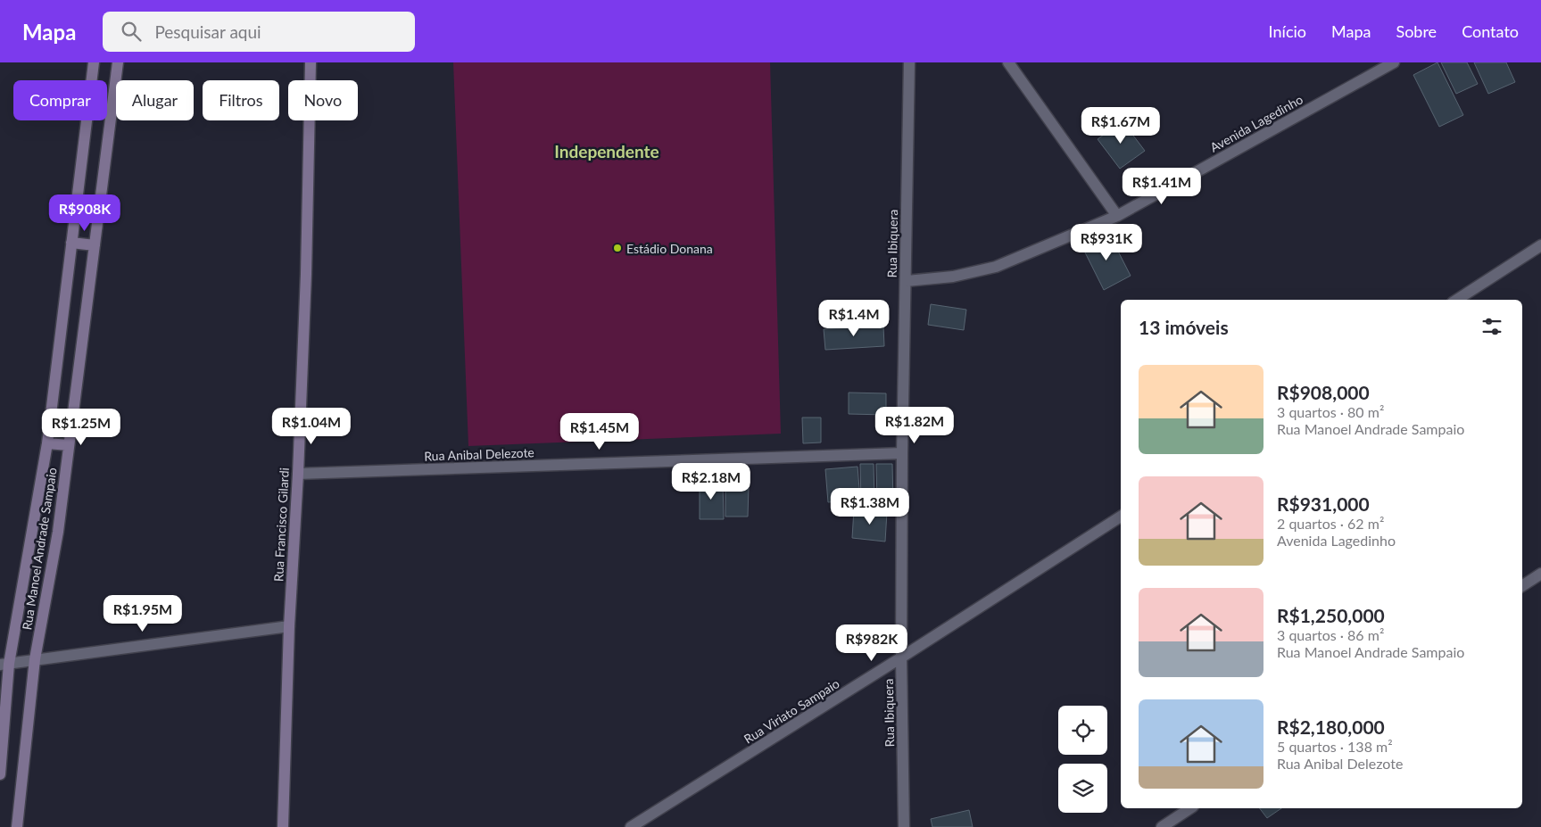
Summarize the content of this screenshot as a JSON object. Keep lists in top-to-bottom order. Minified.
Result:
{"streets":{"street":["Avenida Lagedinho","Rua Ibiquera","Rua Anibal Delezote","Rua Francisco Gilardi","Rua Manoel Andrade Sampaio","Rua Viriato Sampaio"]},"crossings":[["Avenida Lagedinho","Rua Ibiquera"],["Rua Ibiquera","Rua Anibal Delezote"],["Rua Ibiquera","Rua Viriato Sampaio"],["Rua Anibal Delezote","Rua Francisco Gilardi"]],"districts":["Independente"],"places":["Estádio Donana"],"page":{"header":"Mapa","search":"Pesquisar aqui","nav":["Início","Mapa","Sobre","Contato"],"chip":["Comprar","Alugar","Filtros","Novo"],"price":["R$1.67M","R$1.41M","R$908K","R$931K","R$1.4M","R$1.82M","R$1.04M","R$1.25M","R$1.45M","R$2.18M","R$1.38M","R$1.95M","R$982K"],"heading":"13 imóveis","list":[{"name":"R$908,000","note":"3 quartos · 80 m² · Rua Manoel Andrade Sampaio"},{"name":"R$931,000","note":"2 quartos · 62 m² · Avenida Lagedinho"},{"name":"R$1,250,000","note":"3 quartos · 86 m² · Rua Manoel Andrade Sampaio"},{"name":"R$2,180,000","note":"5 quartos · 138 m² · Rua Anibal Delezote"}]}}
